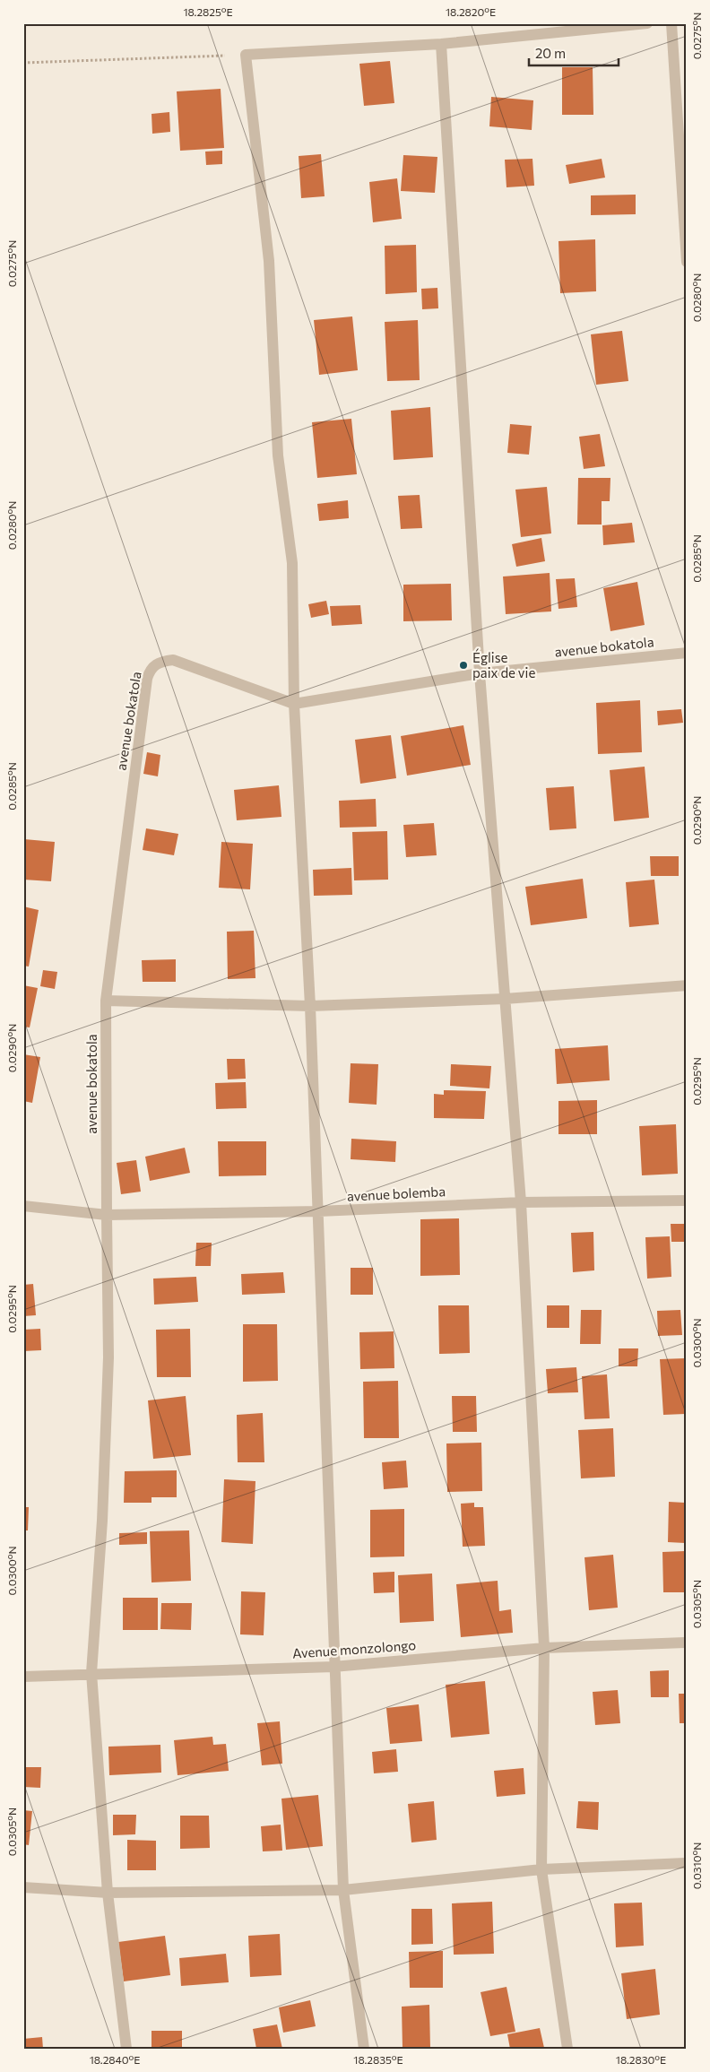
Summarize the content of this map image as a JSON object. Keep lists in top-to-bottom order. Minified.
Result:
{"streets":{"street":["avenue bokatola","avenue bolemba","Avenue monzolongo"]},"crossings":[["avenue bokatola","avenue bolemba"],["avenue bokatola","Avenue monzolongo"]],"places":["Église paix de vie"],"scale_bar":"20 m","coordinates":["18.2825°E","18.2820°E","0.0275°N","0.0280°N","0.0285°N","0.0290°N","0.0295°N","0.0300°N","0.0305°N","0.0310°N","18.2840°E","18.2835°E","18.2830°E"]}
